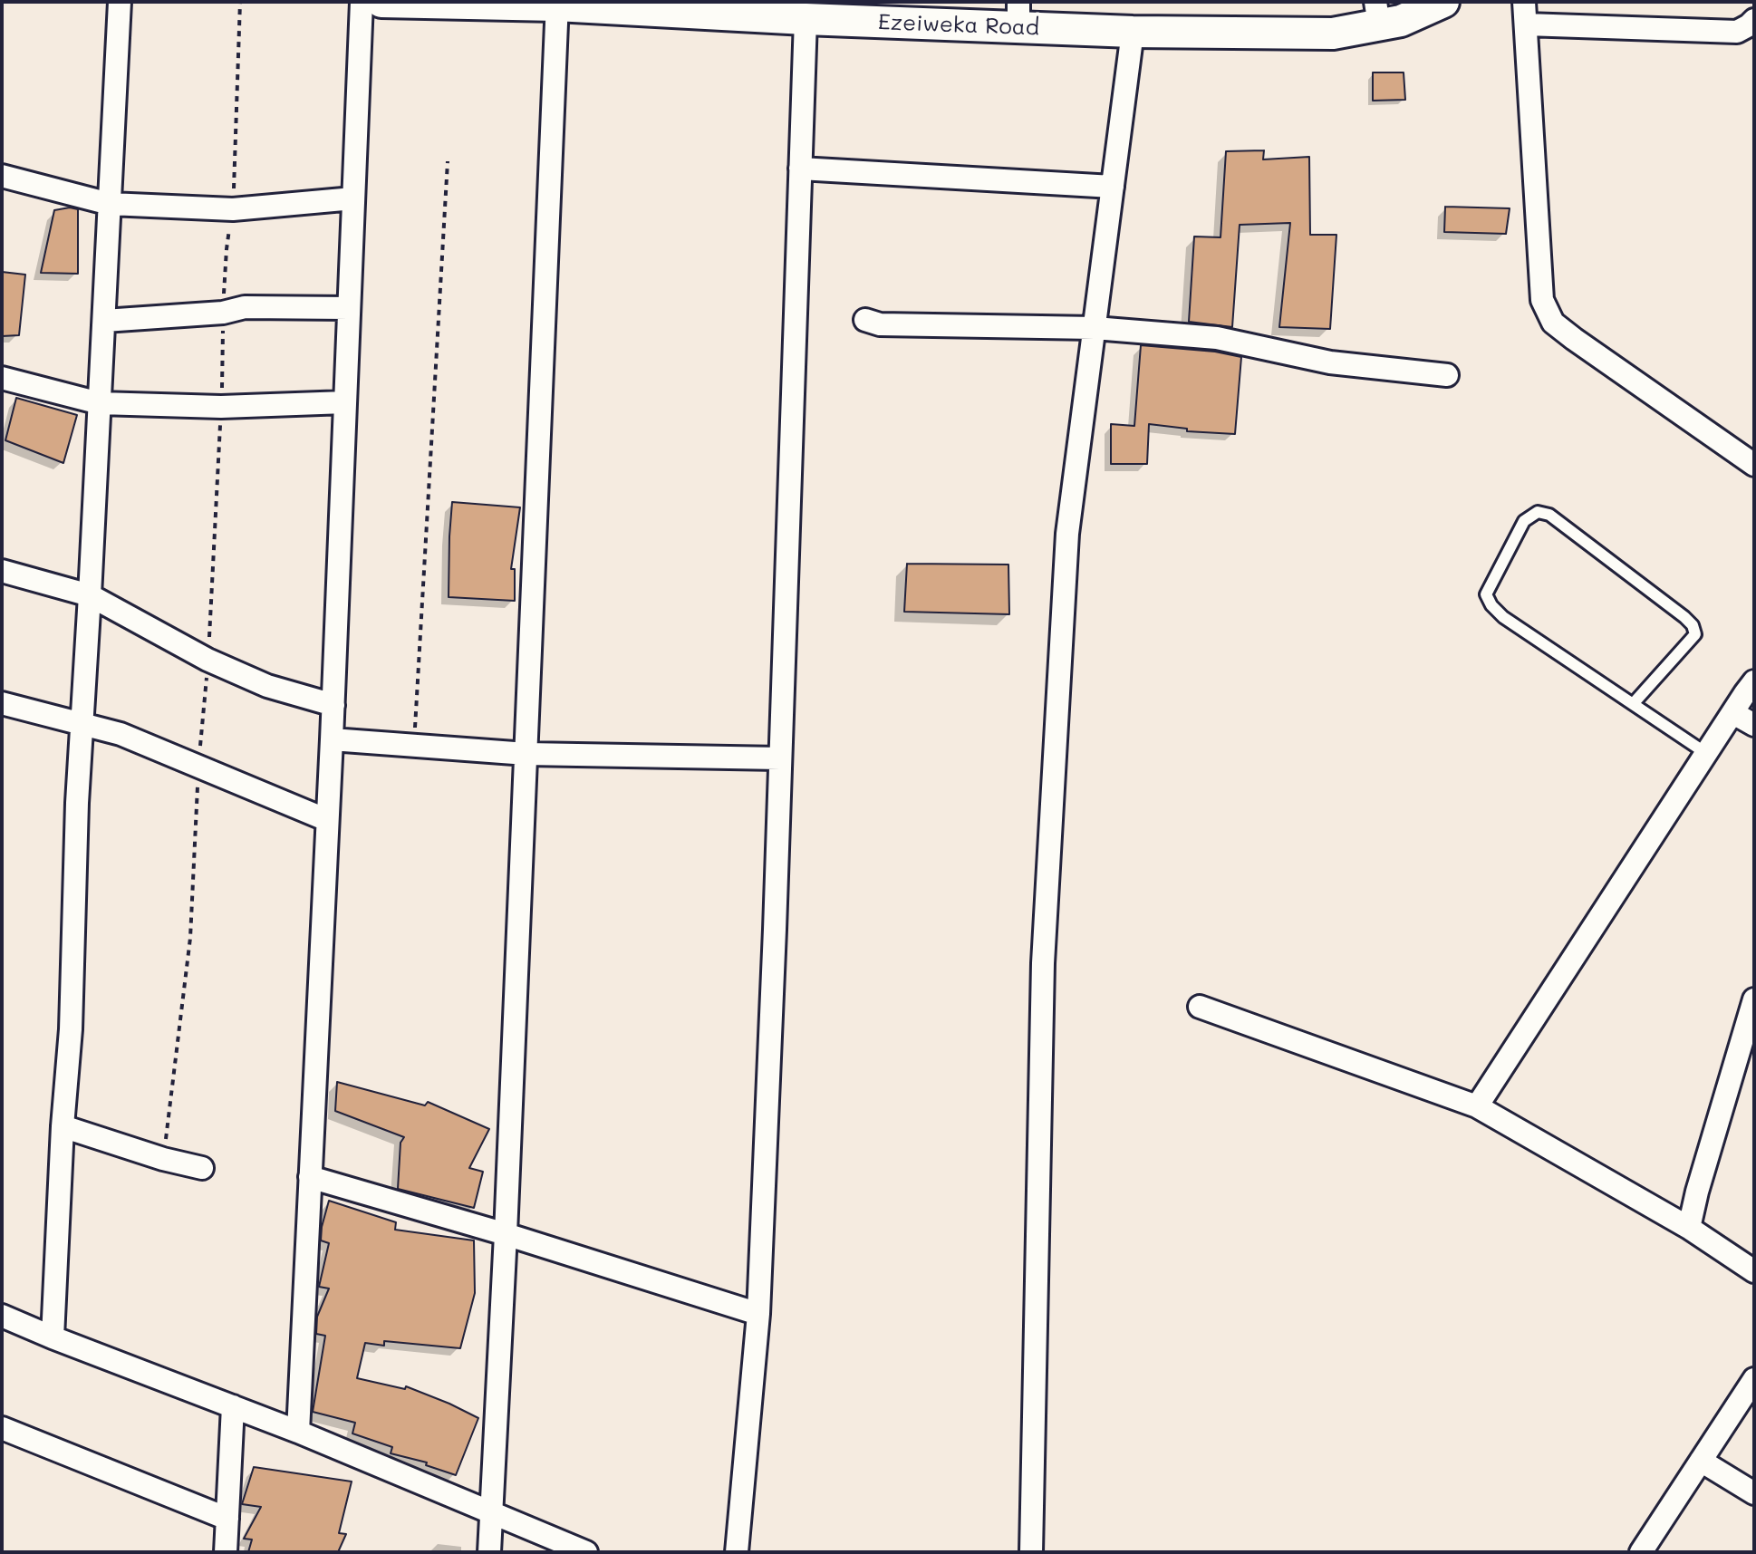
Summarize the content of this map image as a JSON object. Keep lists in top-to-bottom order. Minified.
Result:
{"streets":{"main road":["Ezeiweka Road"]}}
